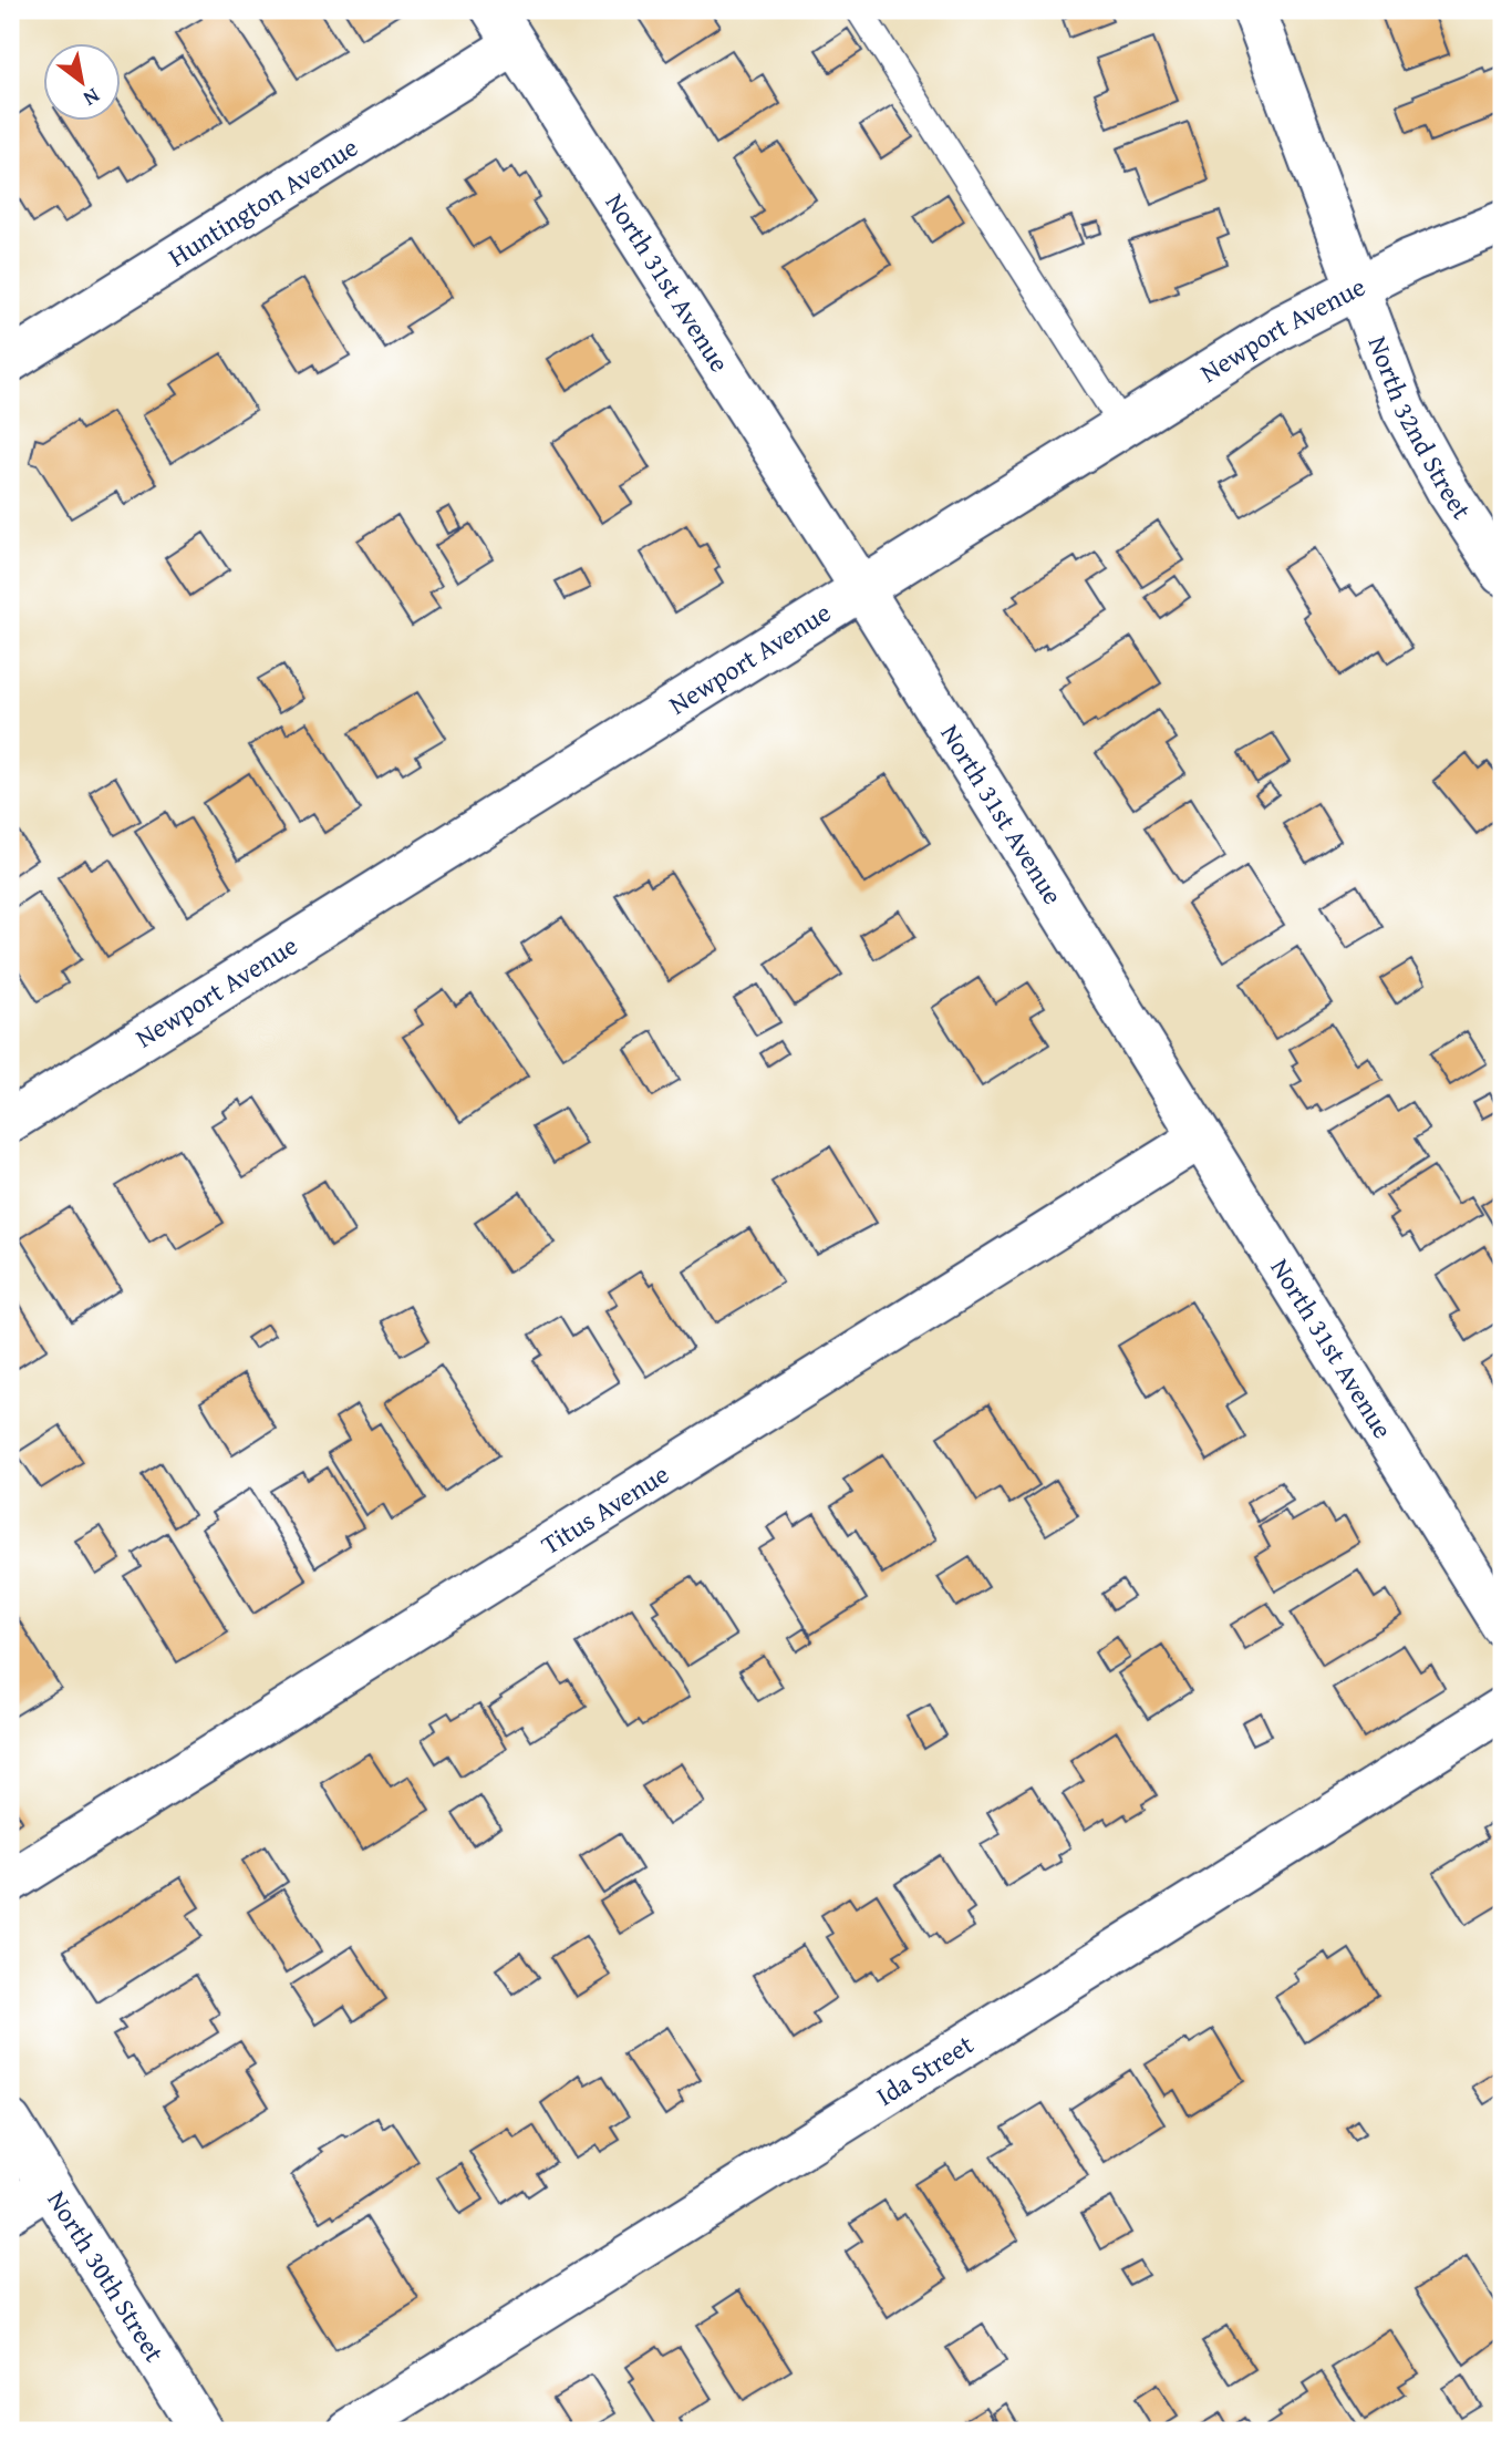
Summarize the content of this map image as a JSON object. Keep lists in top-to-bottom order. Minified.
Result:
{"streets":{"main road":["Huntington Avenue","North 31st Avenue","Newport Avenue","North 32nd Street","Titus Avenue","Ida Street","North 30th Street"]},"crossings":[["Huntington Avenue","North 31st Avenue"],["North 31st Avenue","Newport Avenue"],["North 31st Avenue","Titus Avenue"],["Newport Avenue","North 32nd Street"]],"north":"bottom right"}
